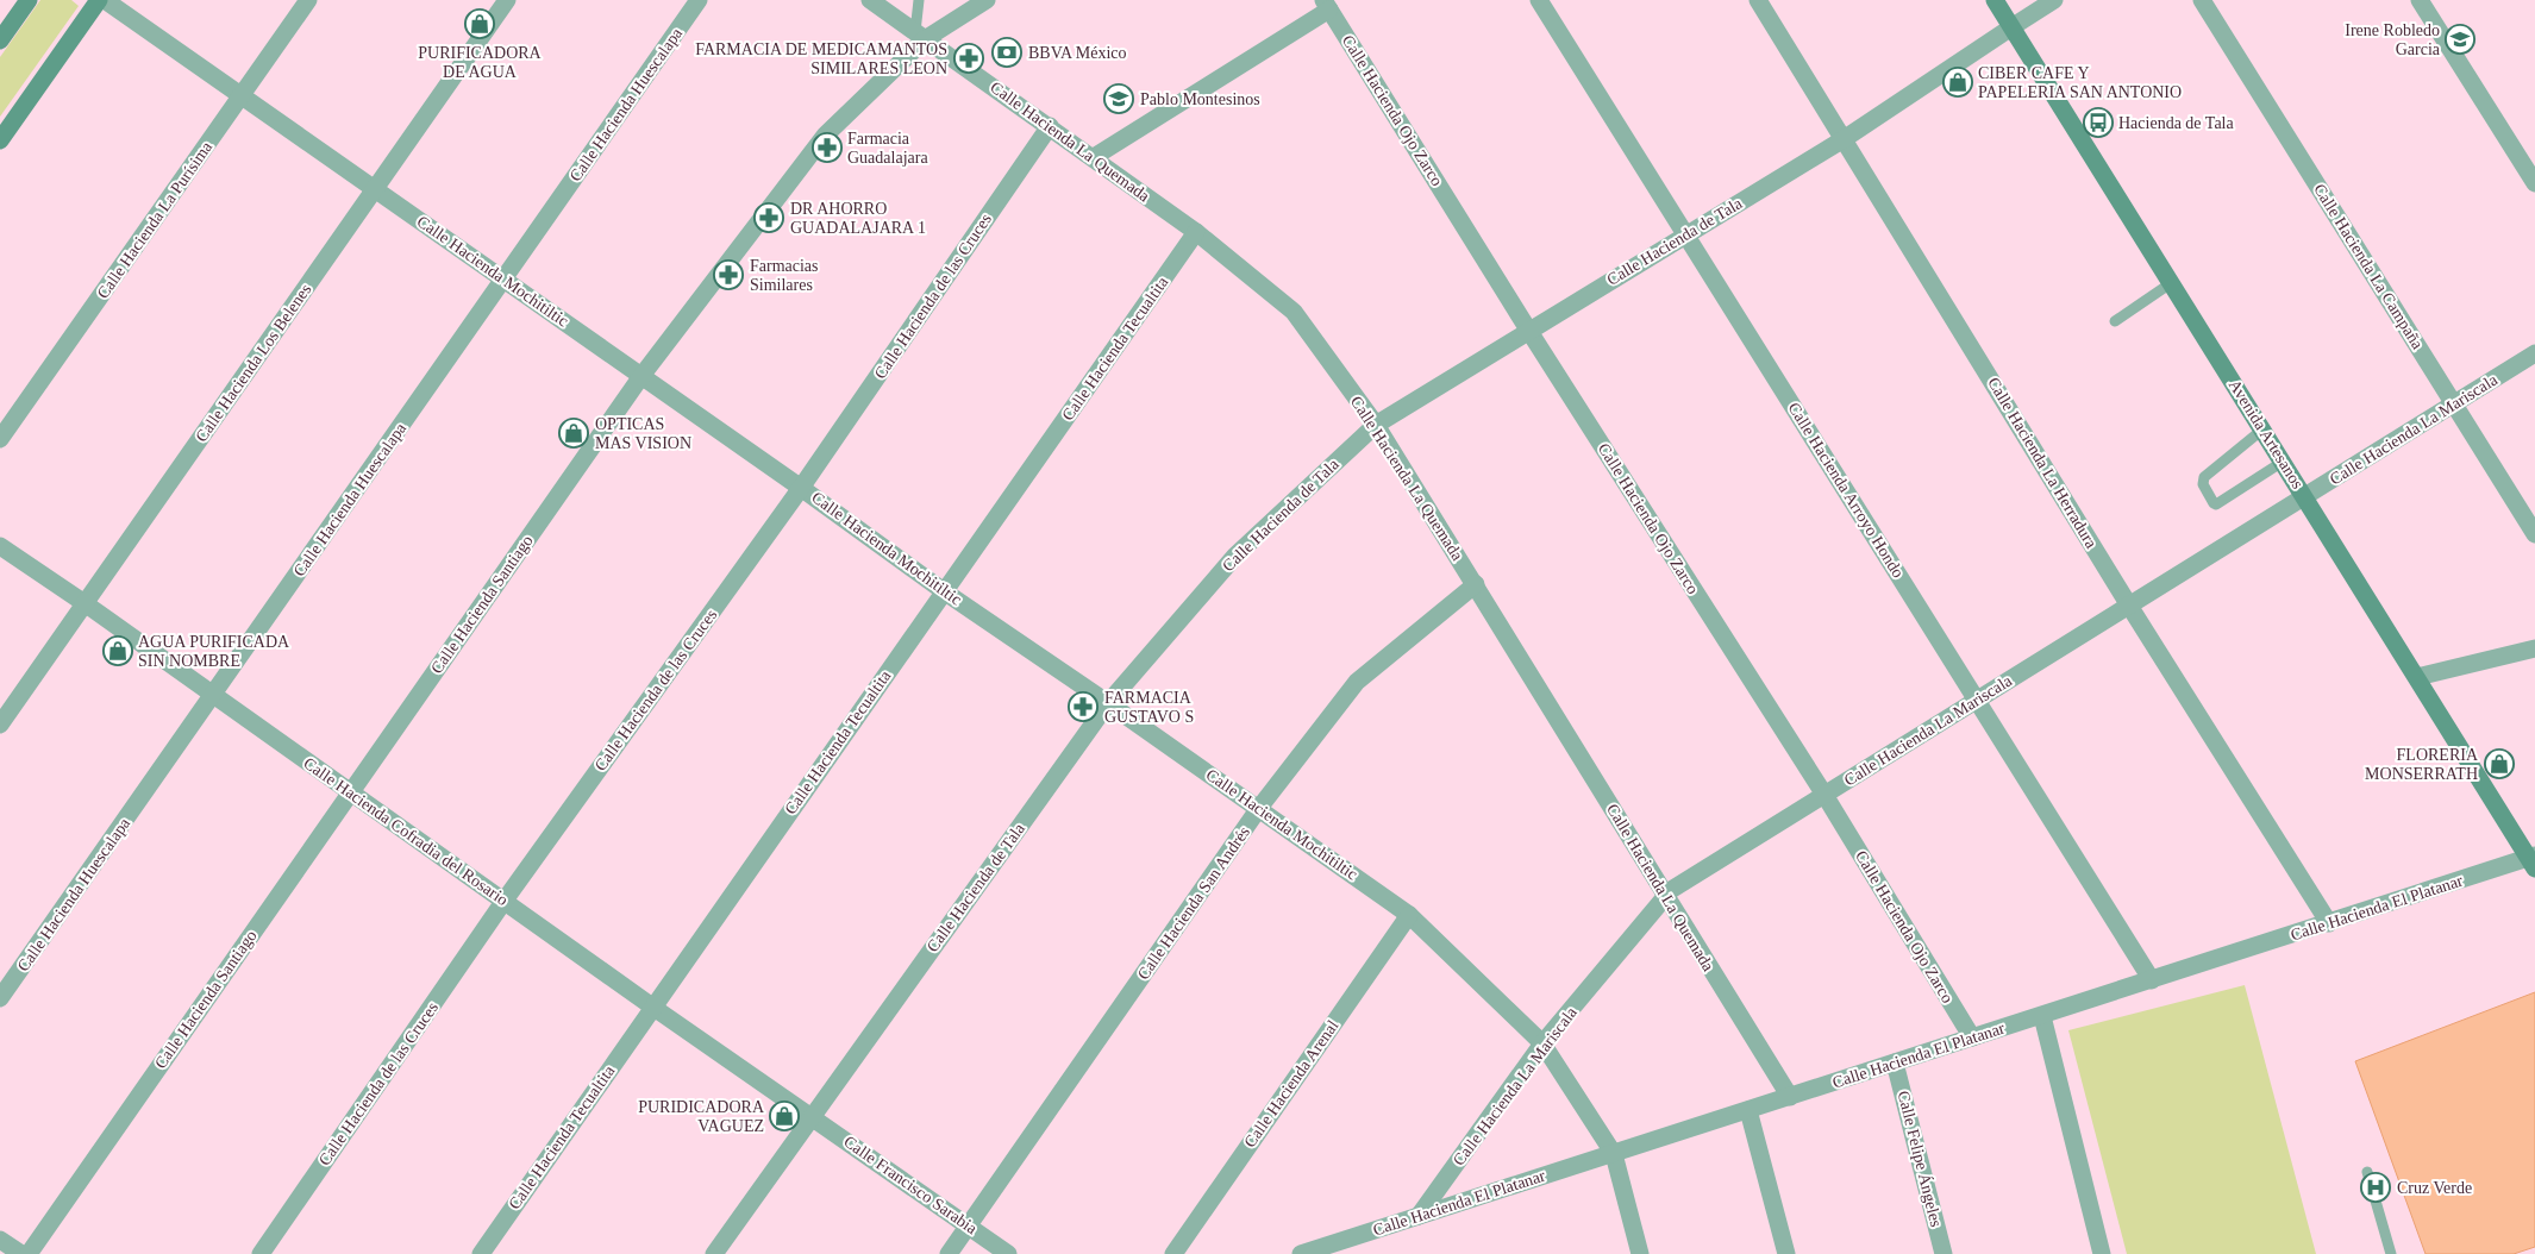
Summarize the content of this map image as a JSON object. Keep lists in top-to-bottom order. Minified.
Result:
{"streets":{"main road":["Avenida Artesanos"],"street":["Calle Hacienda Huescalapa","Calle Hacienda Ojo Zarco","Calle Hacienda La Quemada","Calle Hacienda La Purísima","Calle Hacienda de Tala","Calle Hacienda La Campaña","Calle Hacienda Mochitiltic","Calle Hacienda de las Cruces","Calle Hacienda Tecualtita","Calle Hacienda Los Belenes","Calle Hacienda La Mariscala","Calle Hacienda La Herradura","Calle Hacienda Arroyo Hondo","Calle Hacienda Santiago","Calle Hacienda Cofradia del Rosario","Calle Hacienda San Andrés","Calle Hacienda El Platanar","Calle Hacienda Arenal","Calle Felipe Ángeles","Calle Francisco Sarabia"]},"crossings":[["Calle Hacienda Huescalapa","Calle Hacienda Mochitiltic"],["Calle Hacienda Huescalapa","Calle Hacienda Cofradia del Rosario"],["Calle Hacienda Ojo Zarco","Calle Hacienda de Tala"],["Calle Hacienda Ojo Zarco","Calle Hacienda La Mariscala"],["Calle Hacienda Ojo Zarco","Calle Hacienda El Platanar"],["Calle Hacienda La Quemada","Calle Hacienda de Tala"],["Calle Hacienda La Quemada","Calle Hacienda de las Cruces"],["Calle Hacienda La Quemada","Calle Hacienda Tecualtita"],["Calle Hacienda La Quemada","Calle Hacienda La Mariscala"],["Calle Hacienda La Quemada","Calle Hacienda Santiago"],["Calle Hacienda La Quemada","Calle Hacienda San Andrés"],["Calle Hacienda La Quemada","Calle Hacienda El Platanar"],["Calle Hacienda La Purísima","Calle Hacienda Mochitiltic"],["Calle Hacienda de Tala","Calle Hacienda Mochitiltic"],["Calle Hacienda de Tala","Avenida Artesanos"],["Calle Hacienda de Tala","Calle Hacienda La Herradura"],["Calle Hacienda de Tala","Calle Hacienda Arroyo Hondo"],["Calle Hacienda de Tala","Calle Hacienda Cofradia del Rosario"],["Calle Hacienda de Tala","Calle Francisco Sarabia"],["Calle Hacienda La Campaña","Calle Hacienda La Mariscala"],["Calle Hacienda Mochitiltic","Calle Hacienda de las Cruces"],["Calle Hacienda Mochitiltic","Calle Hacienda Tecualtita"],["Calle Hacienda Mochitiltic","Calle Hacienda Los Belenes"],["Calle Hacienda Mochitiltic","Calle Hacienda La Mariscala"],["Calle Hacienda Mochitiltic","Calle Hacienda Santiago"],["Calle Hacienda Mochitiltic","Calle Hacienda San Andrés"],["Calle Hacienda Mochitiltic","Calle Hacienda El Platanar"],["Calle Hacienda Mochitiltic","Calle Hacienda Arenal"],["Calle Hacienda de las Cruces","Calle Hacienda Cofradia del Rosario"],["Calle Hacienda Tecualtita","Calle Hacienda Cofradia del Rosario"],["Calle Hacienda Los Belenes","Calle Hacienda Cofradia del Rosario"],["Calle Hacienda La Mariscala","Avenida Artesanos"],["Calle Hacienda La Mariscala","Calle Hacienda La Herradura"],["Calle Hacienda La Mariscala","Calle Hacienda Arroyo Hondo"],["Calle Hacienda La Mariscala","Calle Hacienda El Platanar"],["Avenida Artesanos","Calle Hacienda El Platanar"],["Calle Hacienda La Herradura","Calle Hacienda El Platanar"],["Calle Hacienda Arroyo Hondo","Calle Hacienda El Platanar"],["Calle Hacienda Santiago","Calle Hacienda Cofradia del Rosario"],["Calle Hacienda Cofradia del Rosario","Calle Francisco Sarabia"],["Calle Hacienda San Andrés","Calle Francisco Sarabia"],["Calle Hacienda El Platanar","Calle Felipe Ángeles"]],"places":{"shop":["PURIFICADORA DE AGUA","CIBER CAFE Y PAPELERIA SAN ANTONIO","OPTICAS MAS VISION","AGUA PURIFICADA SIN NOMBRE","FLORERIA MONSERRATH","PURIDICADORA VAGUEZ"],"school or university":["Irene Robledo Garcia","Pablo Montesinos"],"bank":["BBVA México"],"pharmacy":["FARMACIA DE MEDICAMANTOS SIMILARES LEON","Farmacia Guadalajara","DR AHORRO GUADALAJARA 1","Farmacias Similares","FARMACIA GUSTAVO S"],"bus stop":["Hacienda de Tala"],"hospital":["Cruz Verde"]}}
